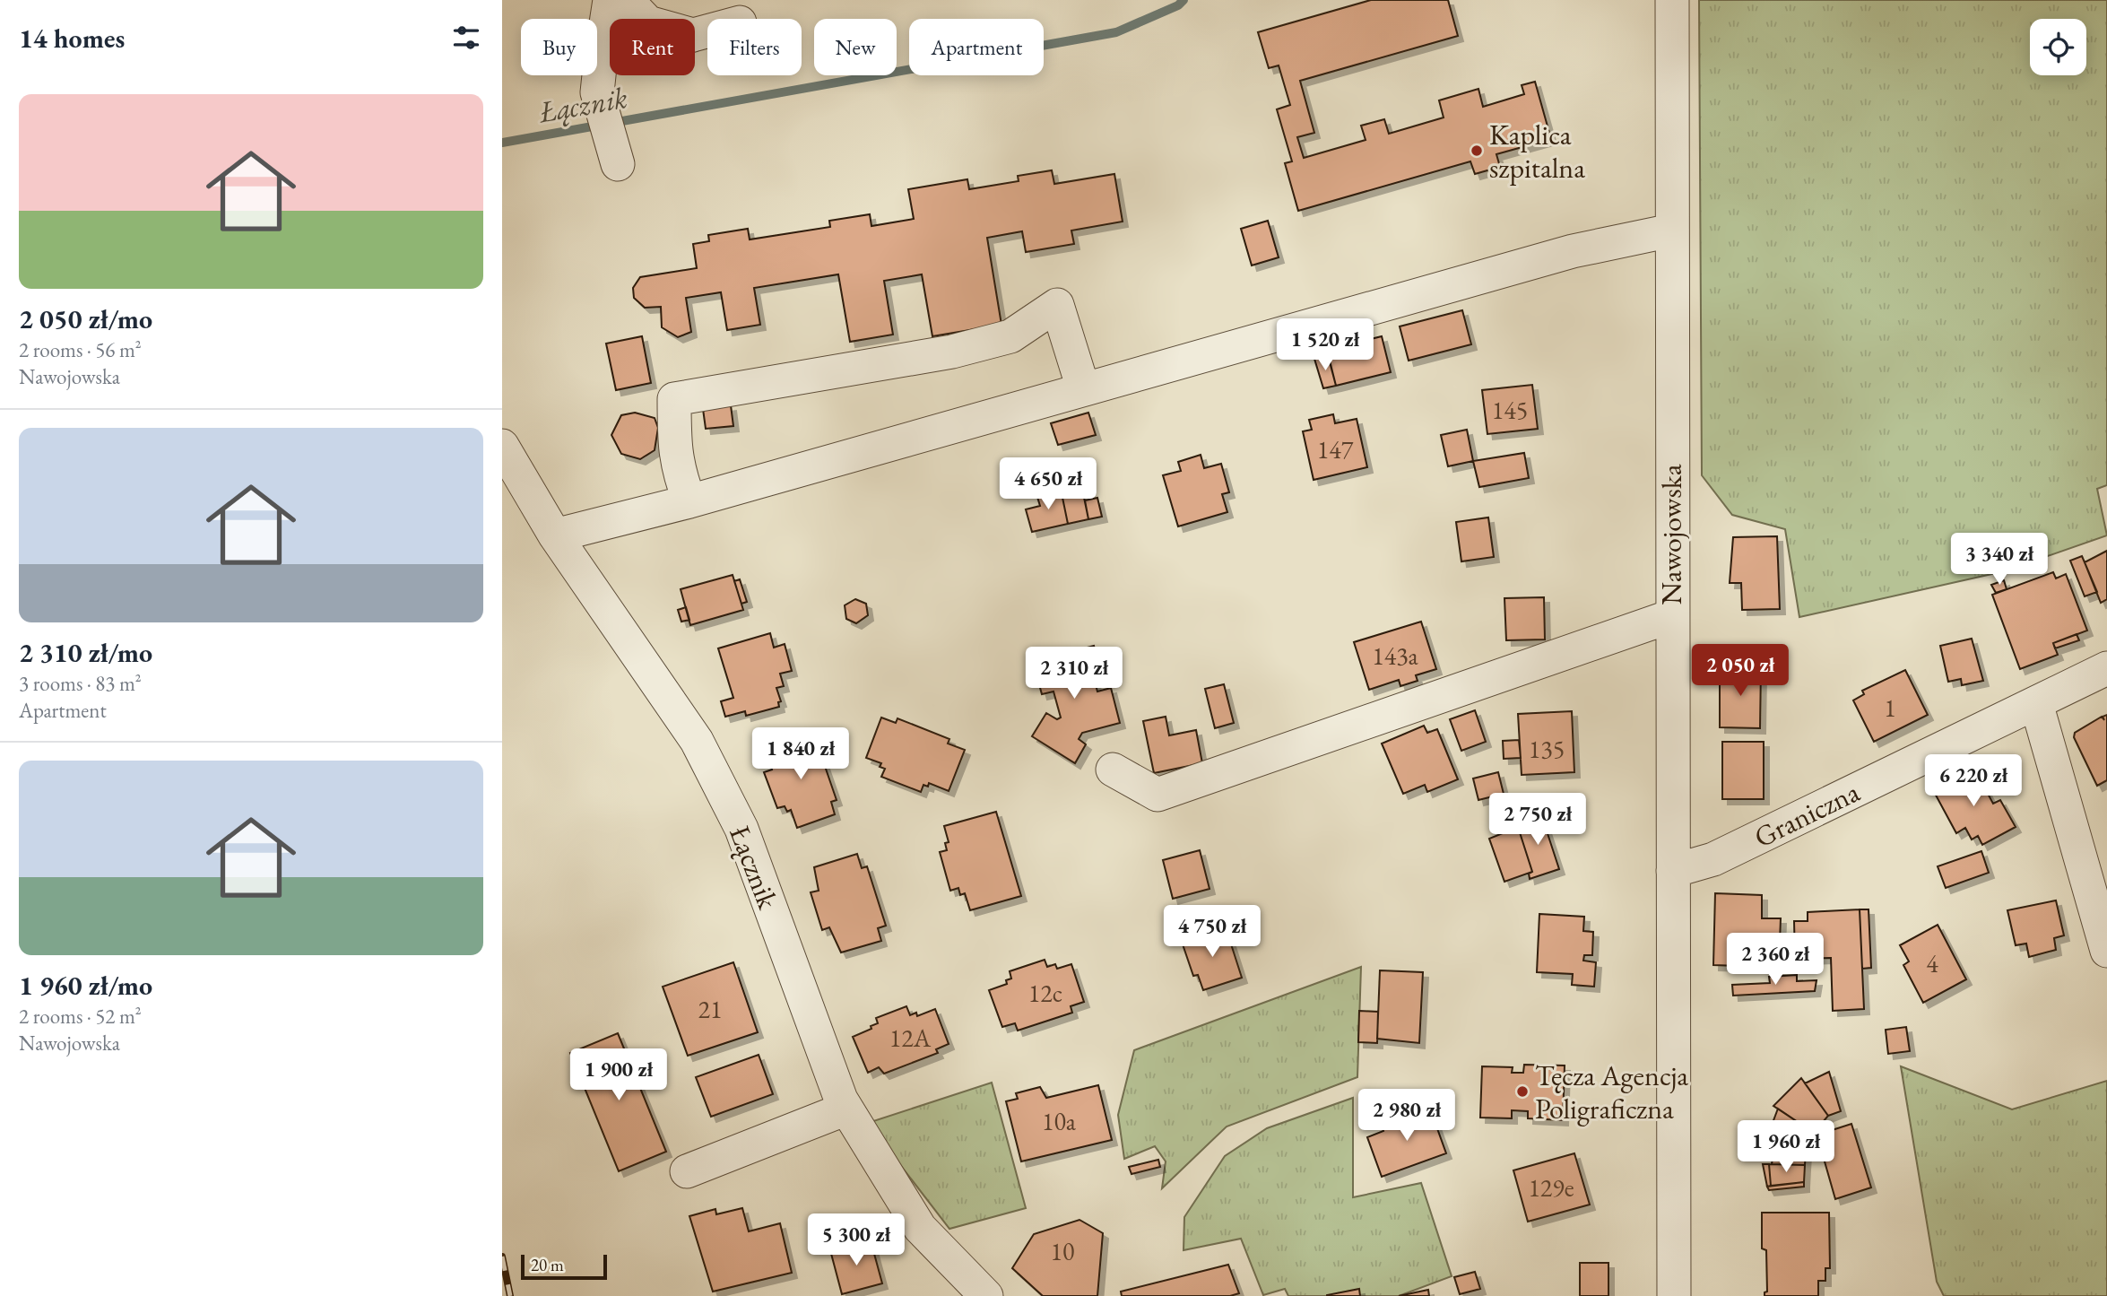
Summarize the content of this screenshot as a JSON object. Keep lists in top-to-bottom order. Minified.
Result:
{"streets":{"street":["Nawojowska","Graniczna","Łącznik"]},"crossings":[["Nawojowska","Graniczna"]],"water":["Łącznik"],"places":["Kaplica szpitalna","Tęcza Agencja Poligraficzna"],"house_numbers":["145","147","143a","1","135","4","12c","21","12A","10a","129e","10"],"scale_bar":"20 m","page":{"heading":"14 homes","chip":["Buy","Rent","Filters","New","Apartment"],"list":[{"name":"2 050 zł/mo","note":"2 rooms · 56 m² · Nawojowska"},{"name":"2 310 zł/mo","note":"3 rooms · 83 m² · Apartment"},{"name":"1 960 zł/mo","note":"2 rooms · 52 m² · Nawojowska"}],"price":["1 520 zł","4 650 zł","3 340 zł","2 050 zł","2 310 zł","1 840 zł","6 220 zł","2 750 zł","4 750 zł","2 360 zł","1 900 zł","2 980 zł","1 960 zł","5 300 zł"],"scale":"20 m"}}
